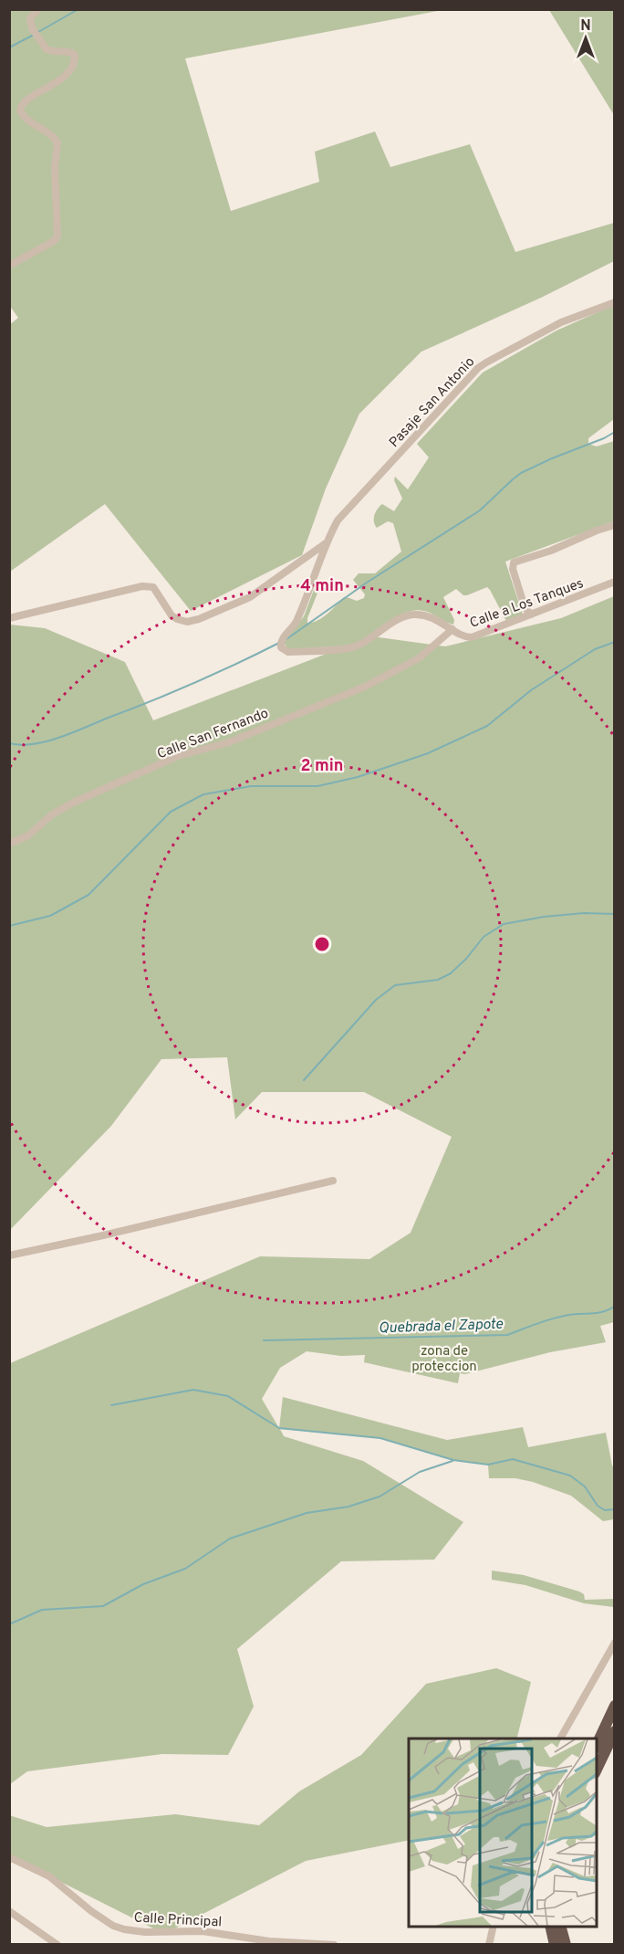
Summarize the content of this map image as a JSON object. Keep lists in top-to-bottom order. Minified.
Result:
{"streets":{"street":["Pasaje San Antonio","Calle a Los Tanques","Calle San Fernando","Calle Principal"]},"crossings":[["Pasaje San Antonio","Calle a Los Tanques"],["Calle a Los Tanques","Calle San Fernando"]],"water":["Quebrada el Zapote"],"parks":["zona de proteccion"],"north":"top","rings":["4 min","2 min"]}
